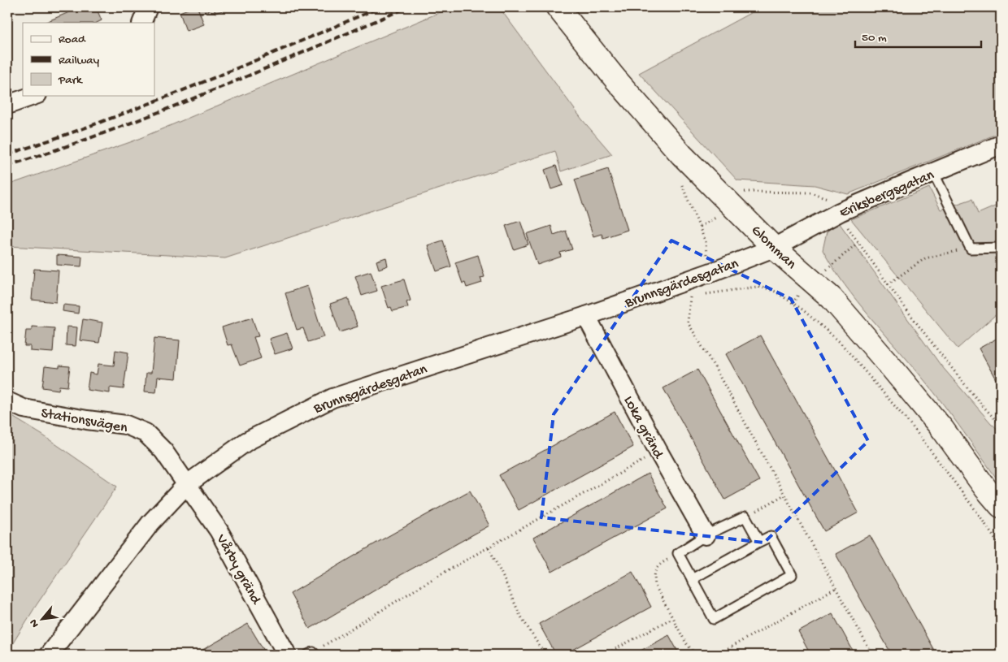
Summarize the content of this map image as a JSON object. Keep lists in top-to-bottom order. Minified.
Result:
{"streets":{"street":["Eriksbergsgatan","Glomman","Brunnsgärdesgatan","Stationsvägen","Loka gränd","Vårby gränd"]},"crossings":[["Eriksbergsgatan","Glomman"],["Eriksbergsgatan","Brunnsgärdesgatan"],["Glomman","Brunnsgärdesgatan"],["Brunnsgärdesgatan","Stationsvägen"],["Brunnsgärdesgatan","Loka gränd"],["Brunnsgärdesgatan","Vårby gränd"],["Stationsvägen","Vårby gränd"]],"legend":["Road","Railway","Park"],"scale_bar":"50 m","north":"bottom left"}
